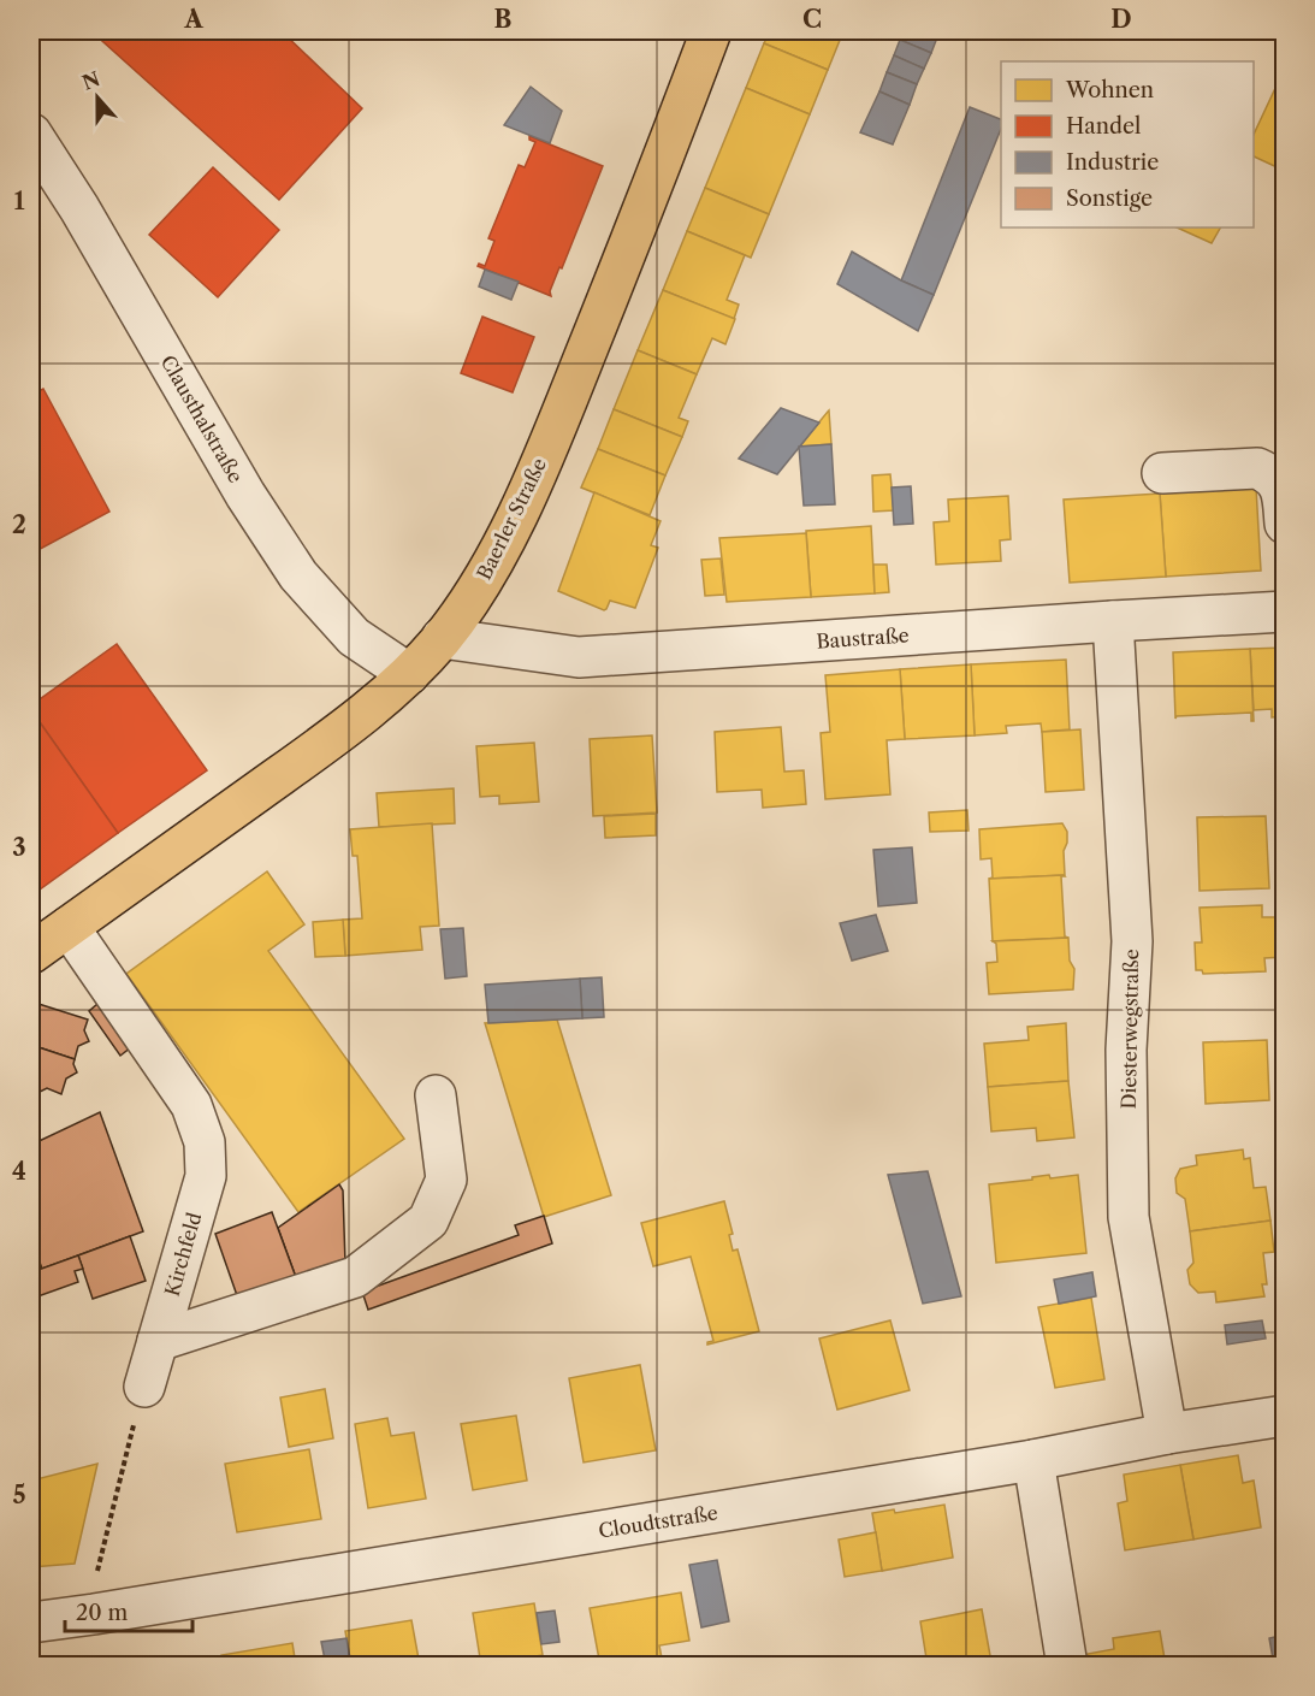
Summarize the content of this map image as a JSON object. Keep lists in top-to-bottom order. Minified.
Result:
{"streets":{"main road":["Baerler Straße"],"street":["Clausthalstraße","Baustraße","Diesterwegstraße","Kirchfeld","Cloudtstraße"]},"crossings":[["Clausthalstraße","Baerler Straße"],["Baerler Straße","Baustraße"],["Baerler Straße","Kirchfeld"],["Baustraße","Diesterwegstraße"],["Diesterwegstraße","Cloudtstraße"]],"legend":["Wohnen","Handel","Industrie","Sonstige"],"scale_bar":"20 m","north":"top","grid":{"columns":["A","B","C","D"],"rows":["1","2","3","4","5"]}}
